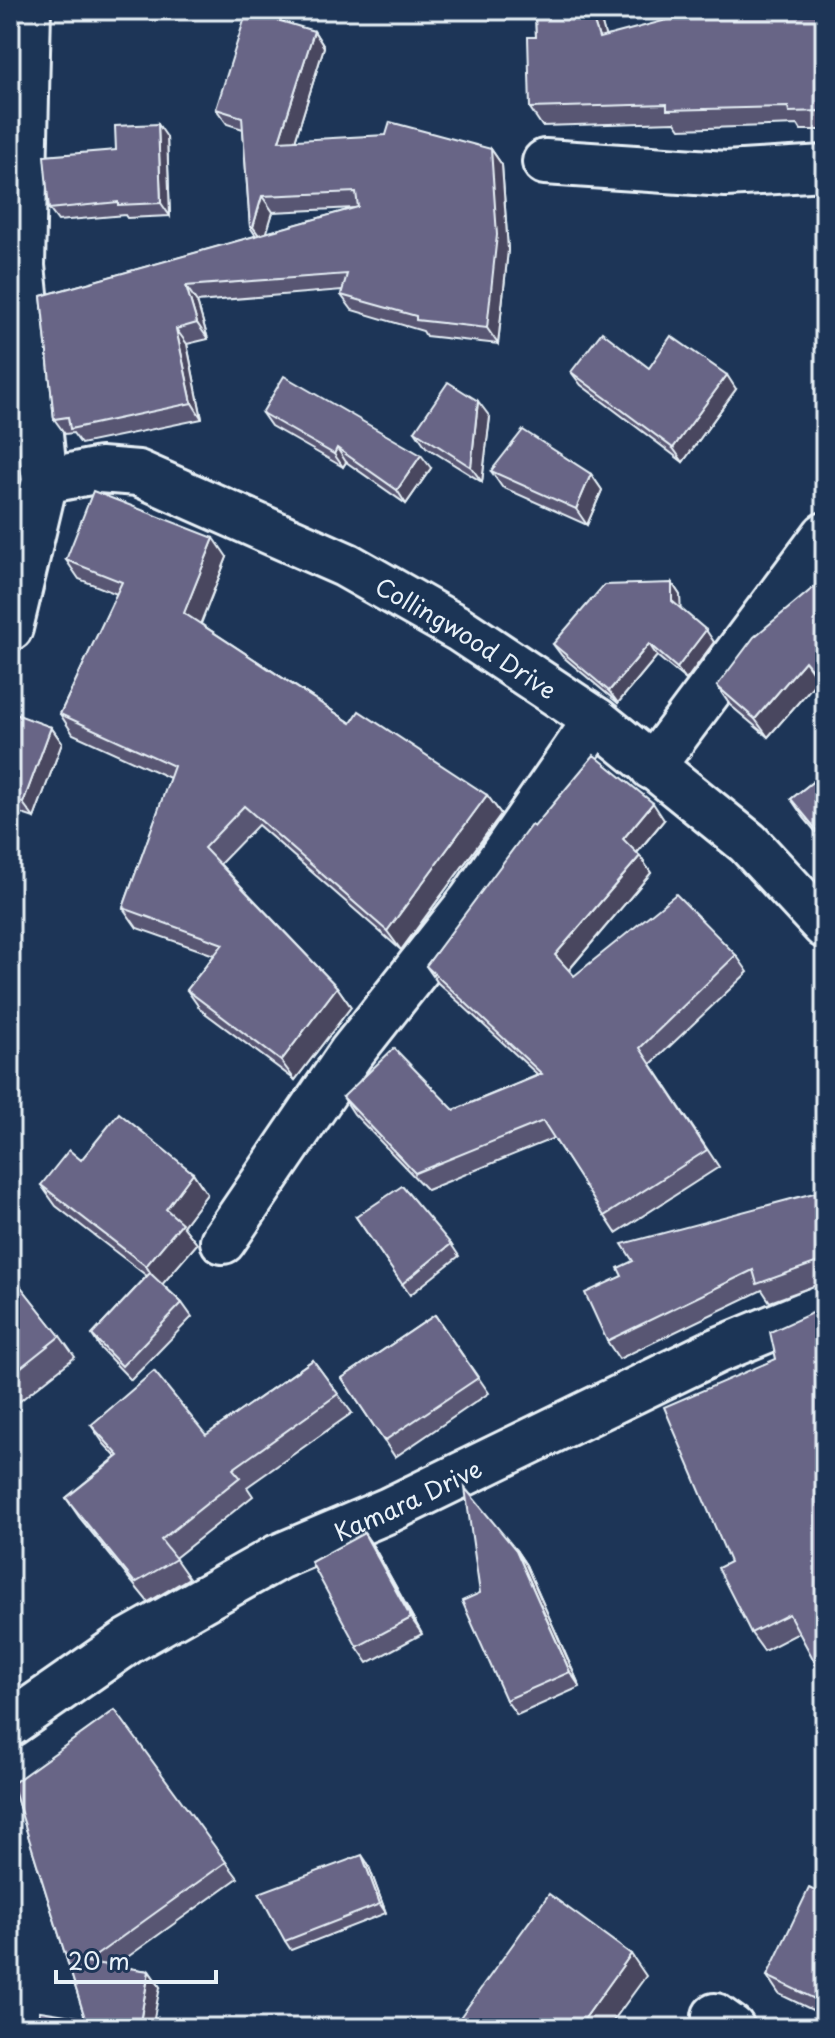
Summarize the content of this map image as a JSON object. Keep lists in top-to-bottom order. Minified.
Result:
{"streets":{"street":["Collingwood Drive","Kamara Drive"]},"scale_bar":"20 m"}
